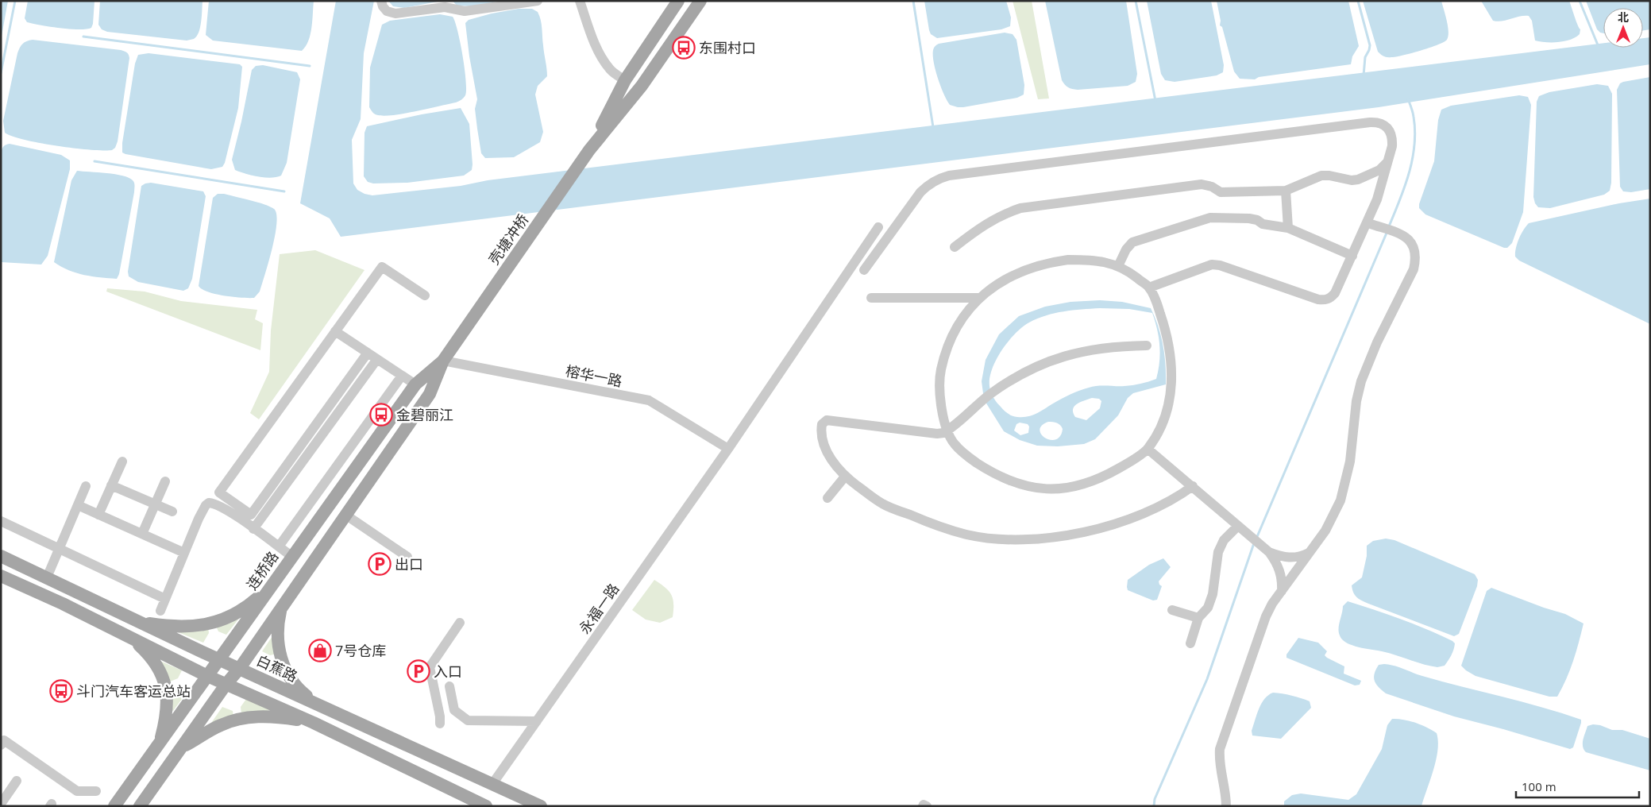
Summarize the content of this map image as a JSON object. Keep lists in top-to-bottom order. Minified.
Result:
{"streets":{"main road":["壳塘冲桥","连桥路","白蕉路"],"street":["榕华一路","永福一路"]},"crossings":[["壳塘冲桥","连桥路"],["榕华一路","连桥路"],["榕华一路","永福一路"],["连桥路","白蕉路"],["永福一路","白蕉路"]],"places":{"bus stop":["东围村口","金碧丽江","斗门汽车客运总站"],"parking":["出口","入口"],"shop":["7号仓库"]},"scale_bar":"100 m","north":"top"}
